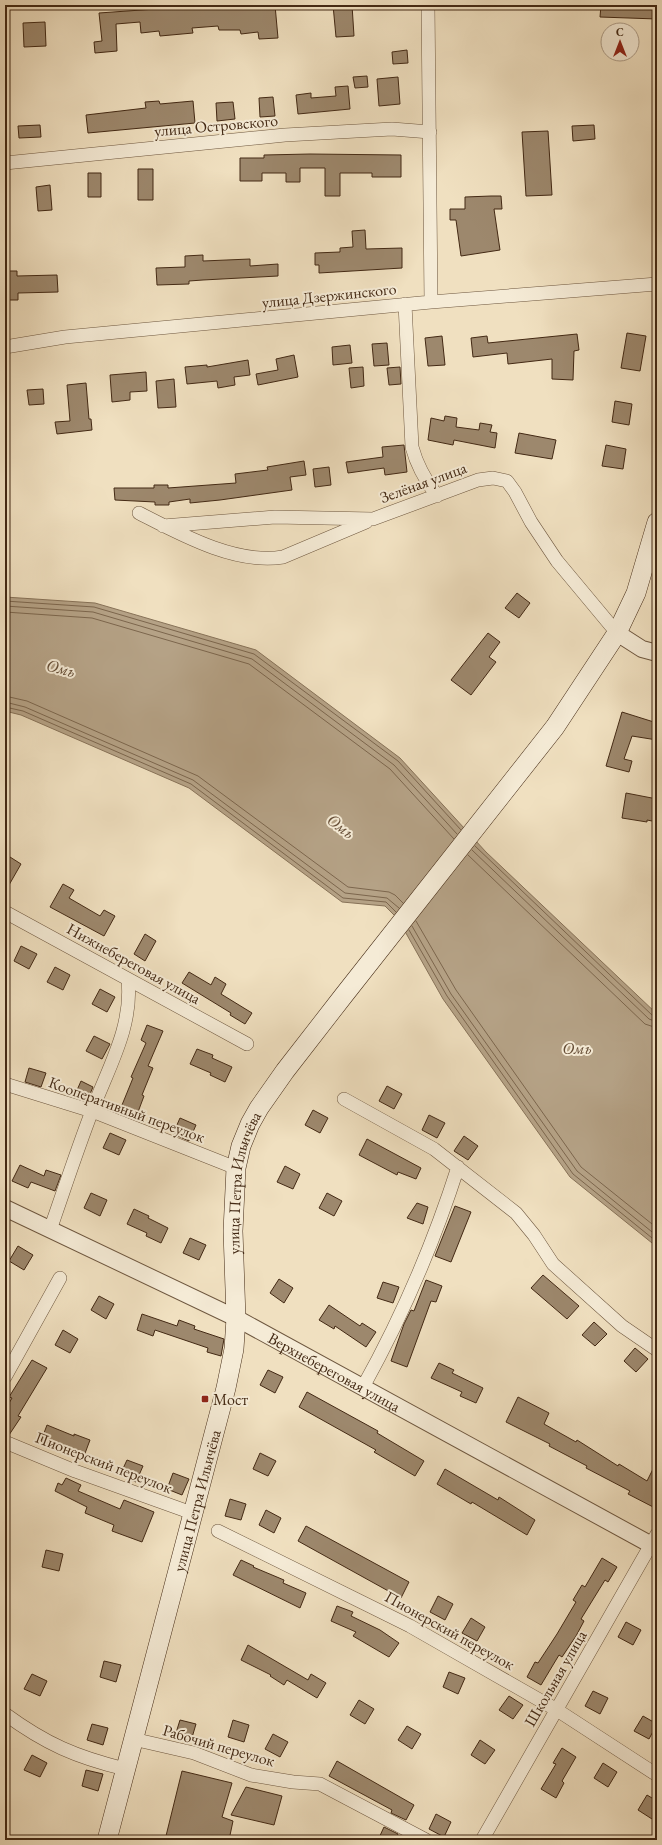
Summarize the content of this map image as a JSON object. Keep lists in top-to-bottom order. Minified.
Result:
{"streets":{"main road":["улица Петра Ильичёва"],"street":["улица Островского","улица Дзержинского","Зелёная улица","Нижнебереговая улица","Кооперативный переулок","Верхнебереговая улица","Пионерский переулок","Школьная улица","Рабочий переулок"]},"crossings":[["Зелёная улица","улица Петра Ильичёва"],["Кооперативный переулок","улица Петра Ильичёва"],["улица Петра Ильичёва","Верхнебереговая улица"],["улица Петра Ильичёва","Пионерский переулок"],["улица Петра Ильичёва","Рабочий переулок"],["Верхнебереговая улица","Школьная улица"],["Пионерский переулок","Школьная улица"]],"water":["Омь"],"places":{"transit":["Мост"]},"north":"top"}
